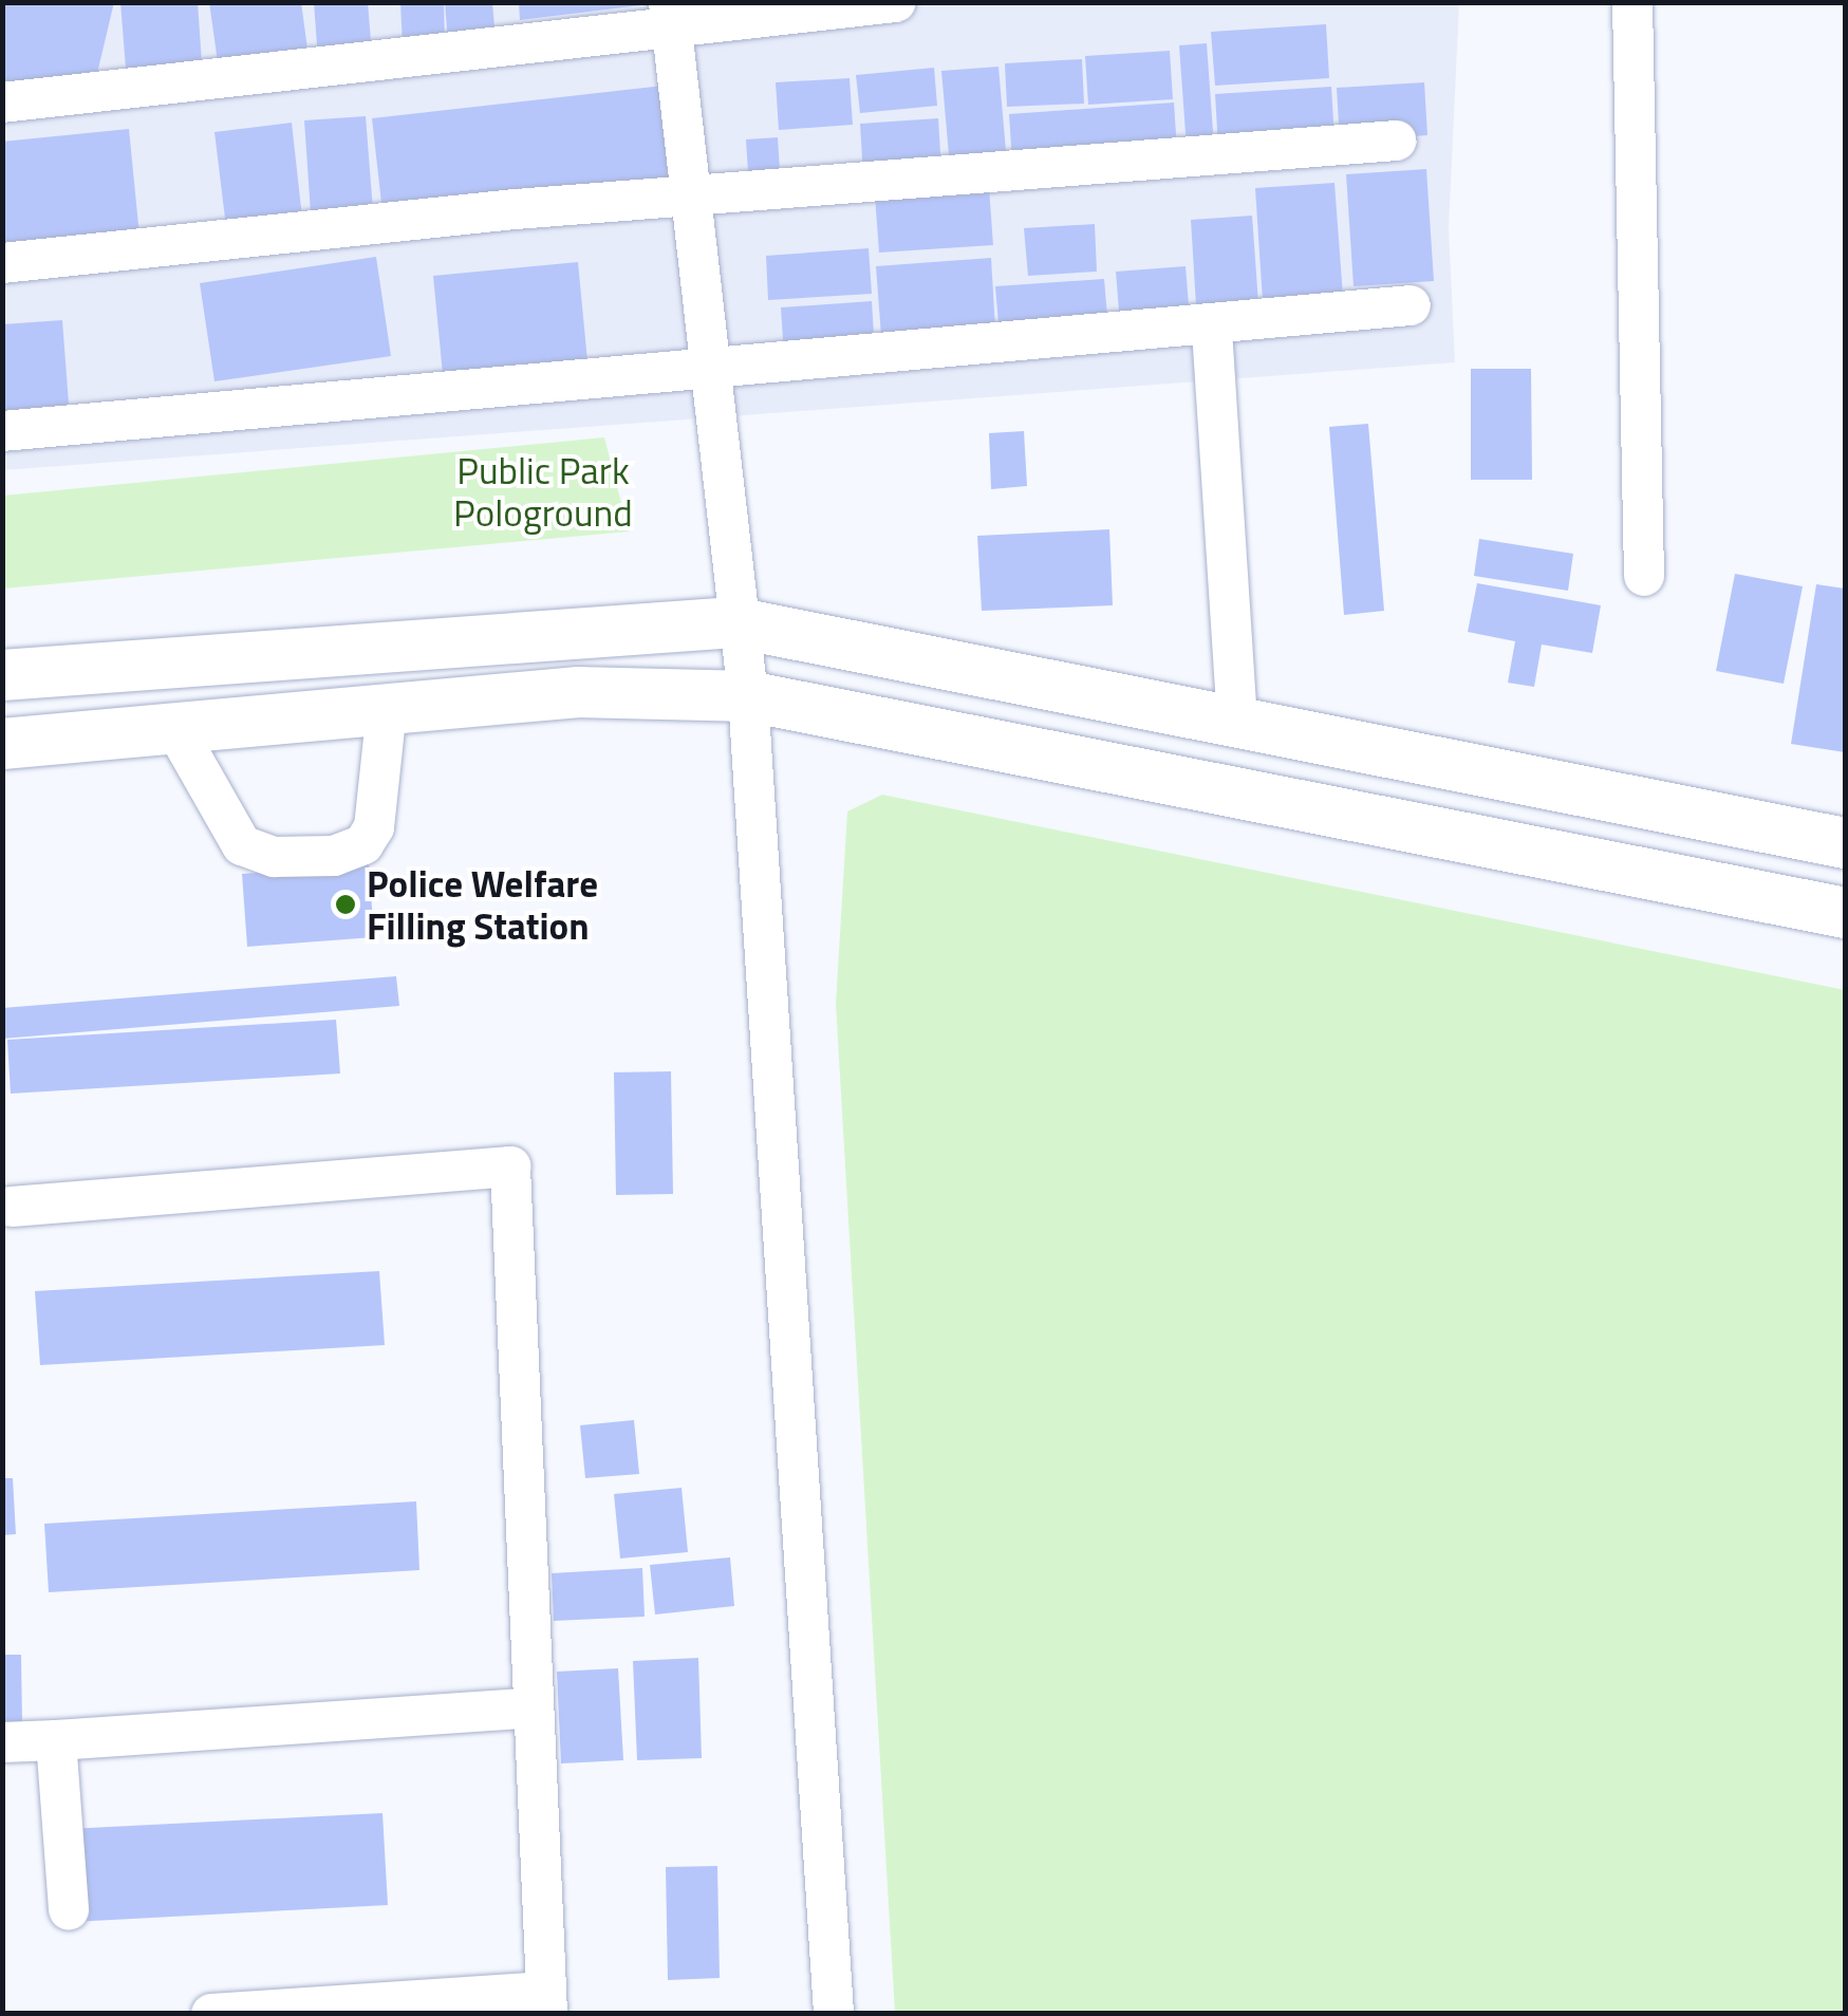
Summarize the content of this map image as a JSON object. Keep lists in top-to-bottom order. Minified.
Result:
{"parks":["Public Park Pologround"],"places":["Police Welfare Filling Station"]}
